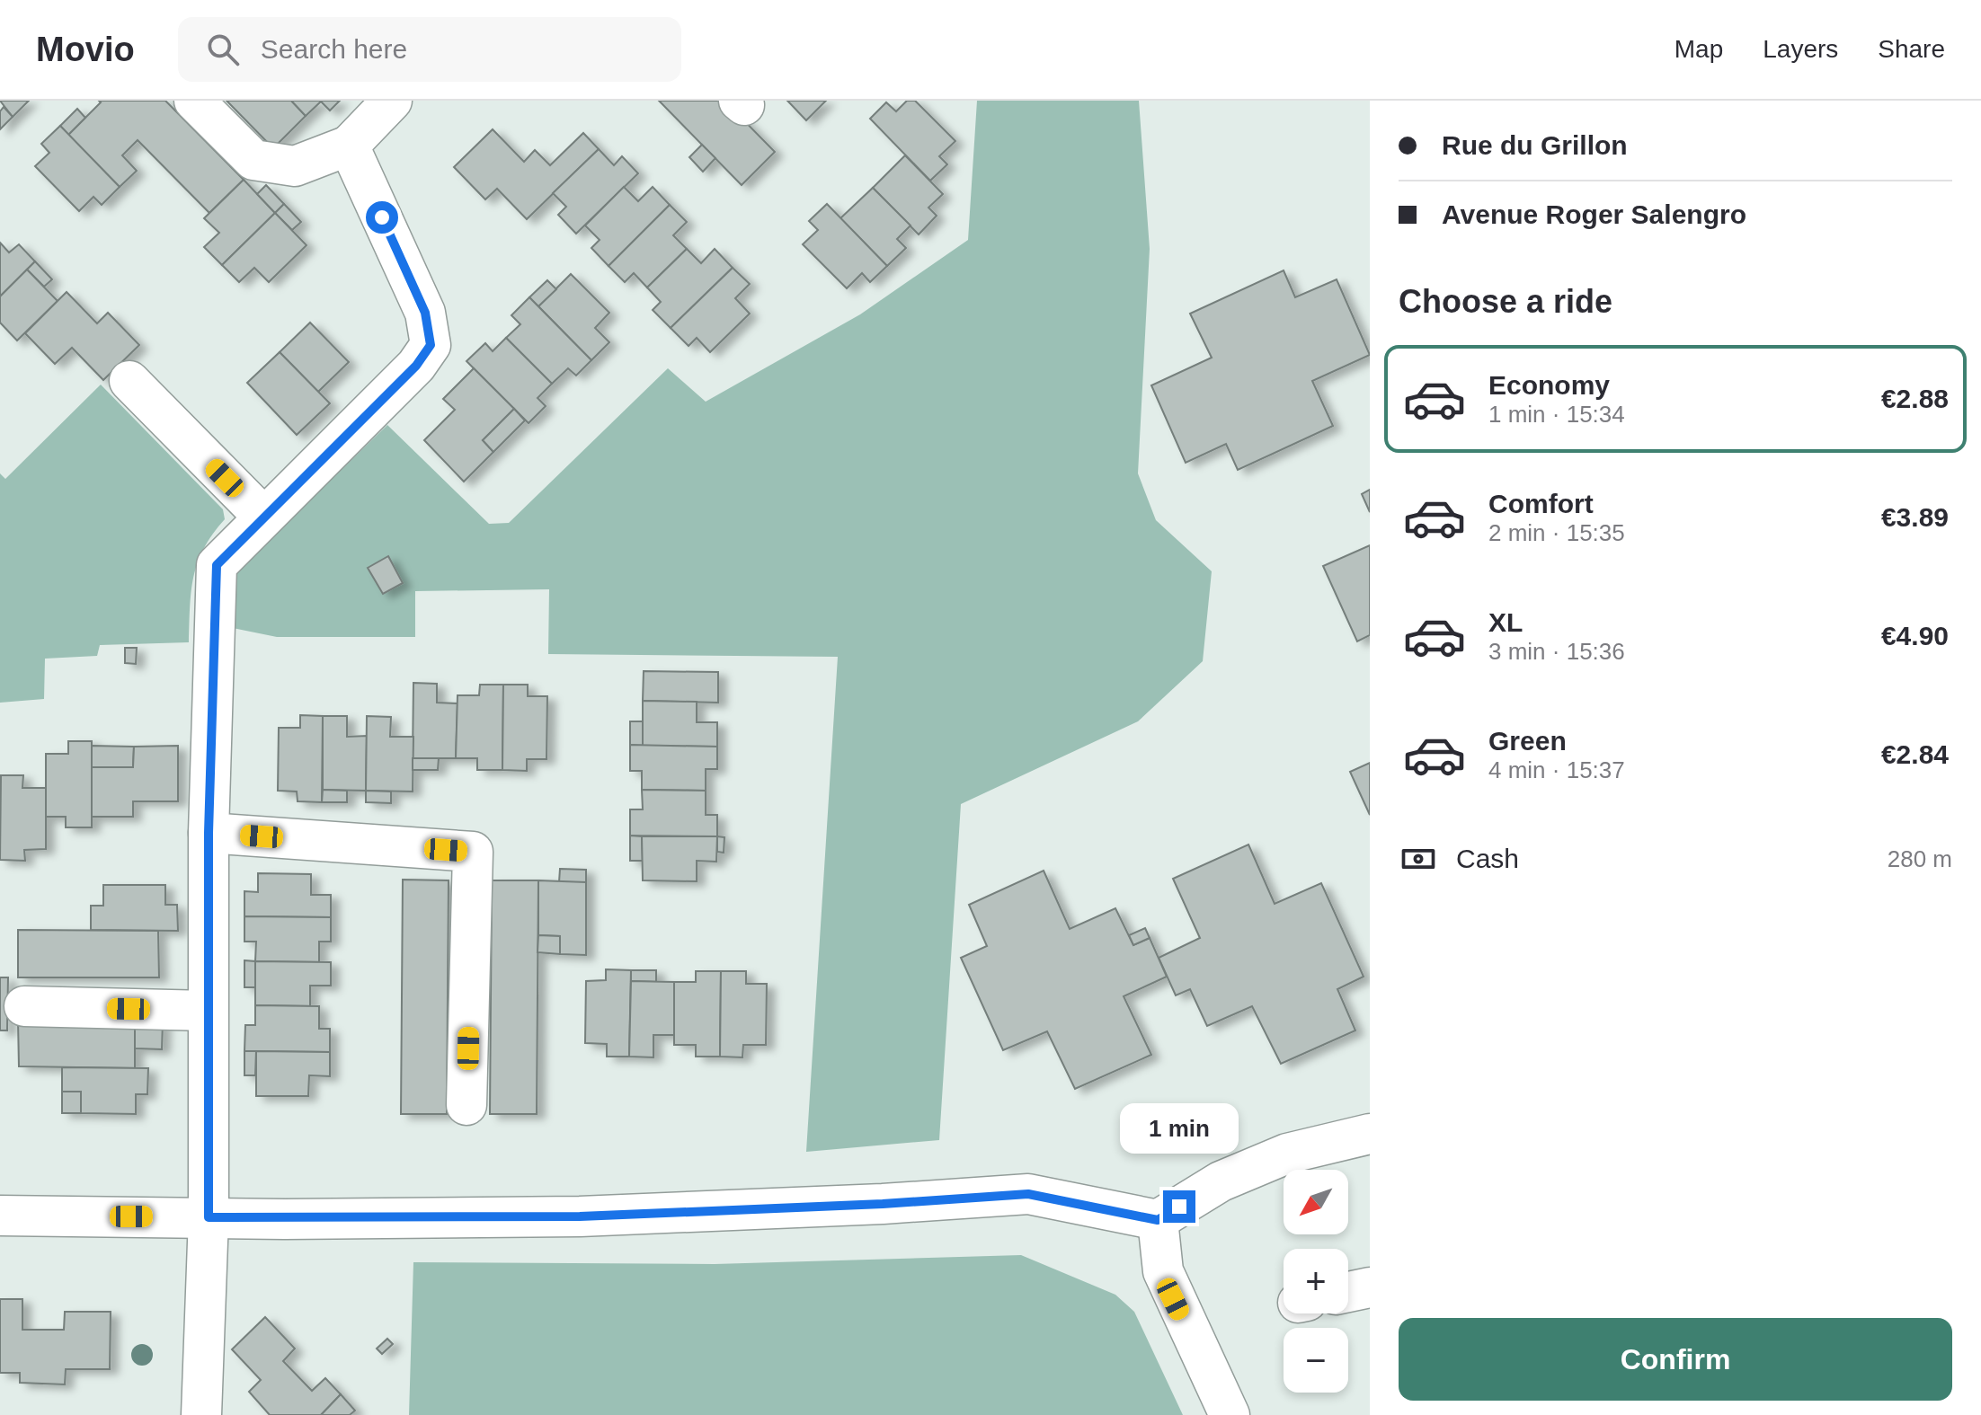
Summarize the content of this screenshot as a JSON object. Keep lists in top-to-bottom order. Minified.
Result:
{"north":"bottom left","page":{"header":"Movio","search":"Search here","nav":["Map","Layers","Share"],"banner":["Rue du Grillon","Avenue Roger Salengro"],"heading":"Choose a ride","list":[{"name":"Economy","note":"1 min · 15:34","value":"€2.88"},{"name":"Comfort","note":"2 min · 15:35","value":"€3.89"},{"name":"XL","note":"3 min · 15:36","value":"€4.90"},{"name":"Green","note":"4 min · 15:37","value":"€2.84"}],"pay":["Cash","280 m"],"bubble":"1 min","map_buttons":["+","−"],"buttons":"Confirm"}}
